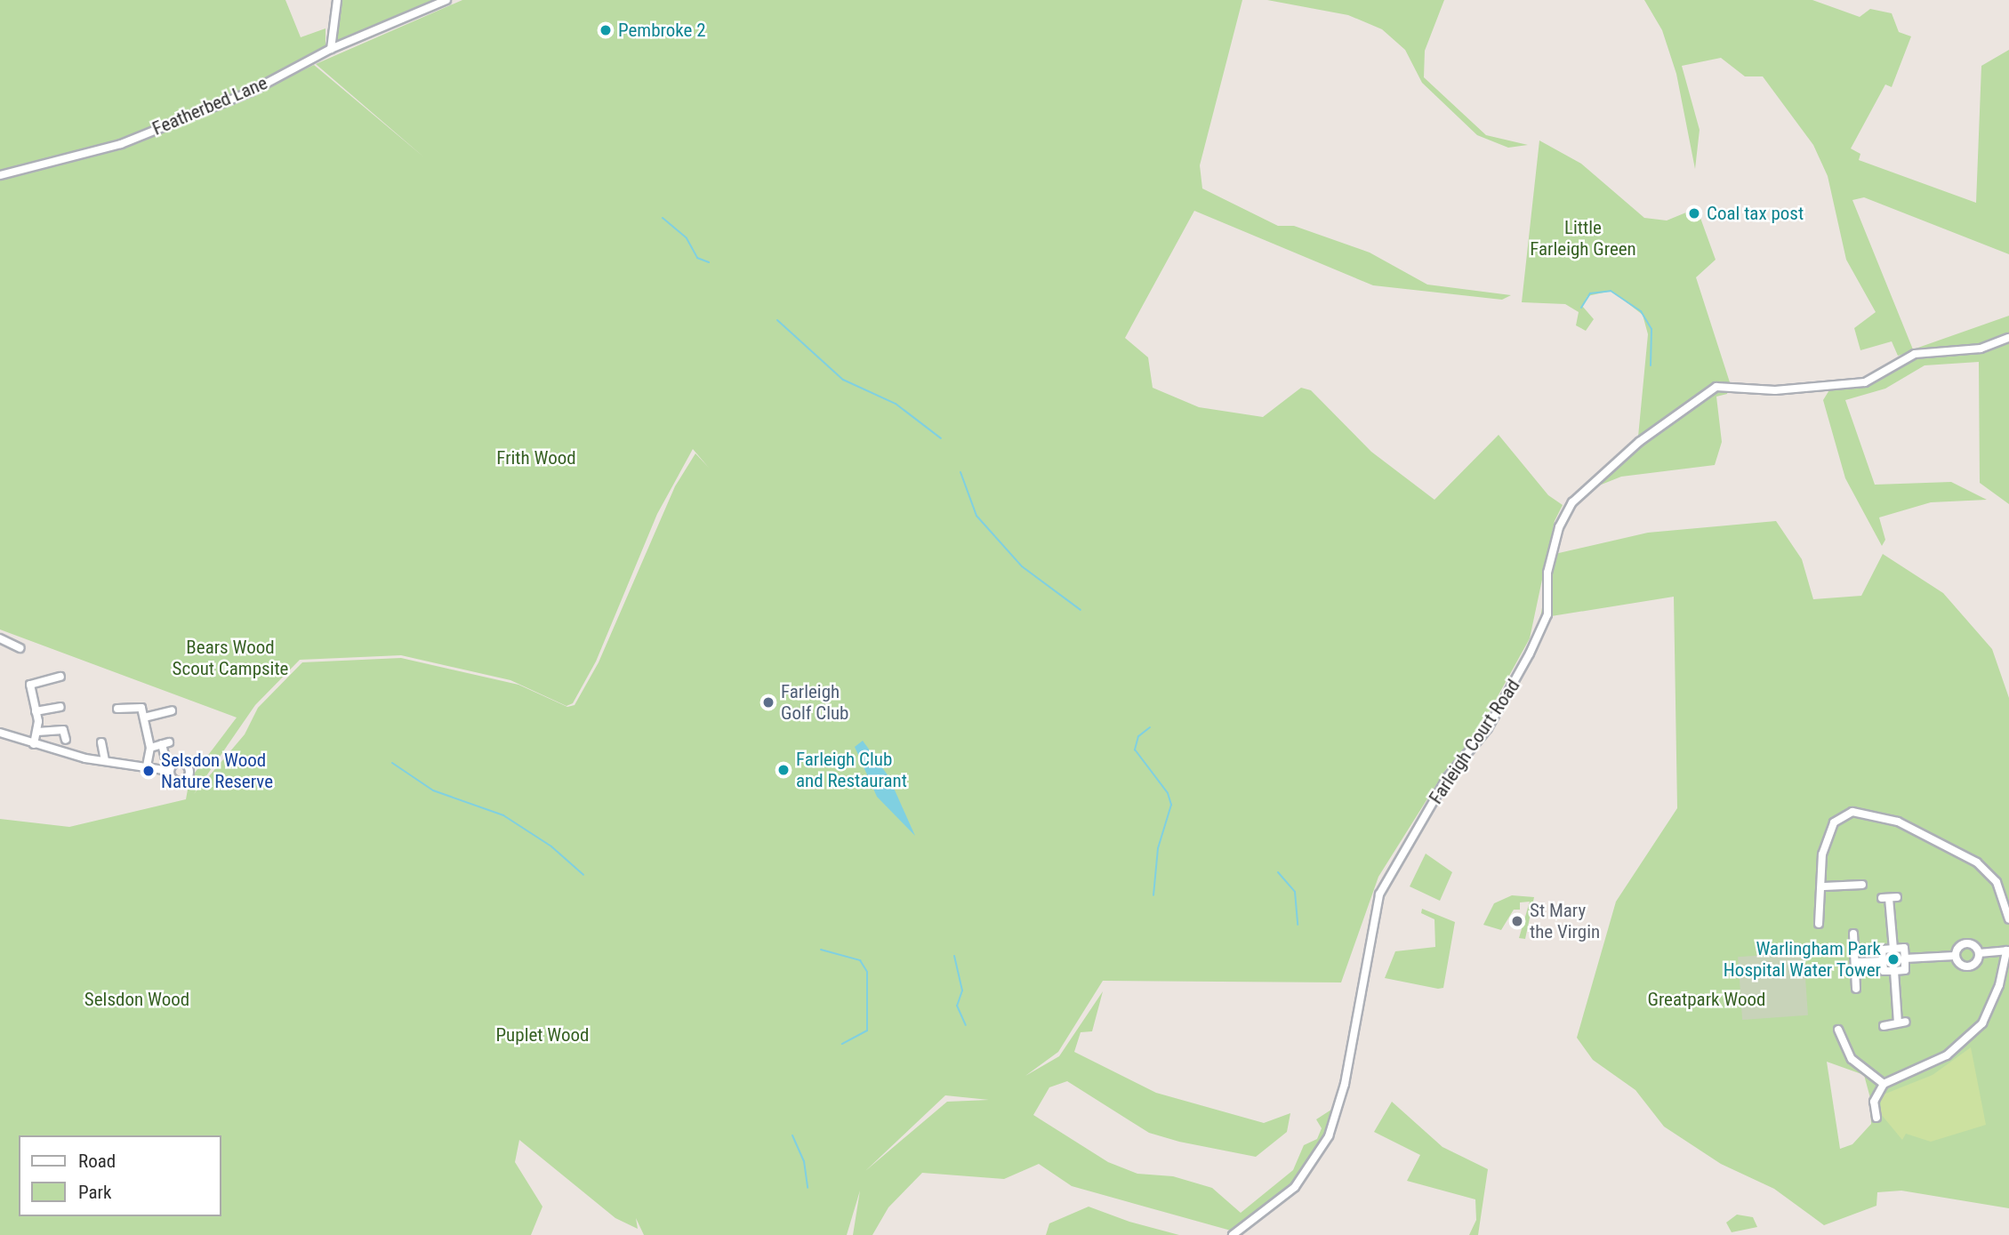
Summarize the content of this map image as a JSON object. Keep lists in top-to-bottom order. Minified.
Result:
{"streets":{"street":["Featherbed Lane","Farleigh Court Road"]},"parks":["Little Farleigh Green","Frith Wood","Bears Wood Scout Campsite","Selsdon Wood","Greatpark Wood","Puplet Wood"],"places":["Pembroke 2","Coal tax post","Farleigh Golf Club","Farleigh Club and Restaurant","Selsdon Wood Nature Reserve","St Mary the Virgin","Warlingham Park Hospital Water Tower"],"legend":["Road","Park"]}
